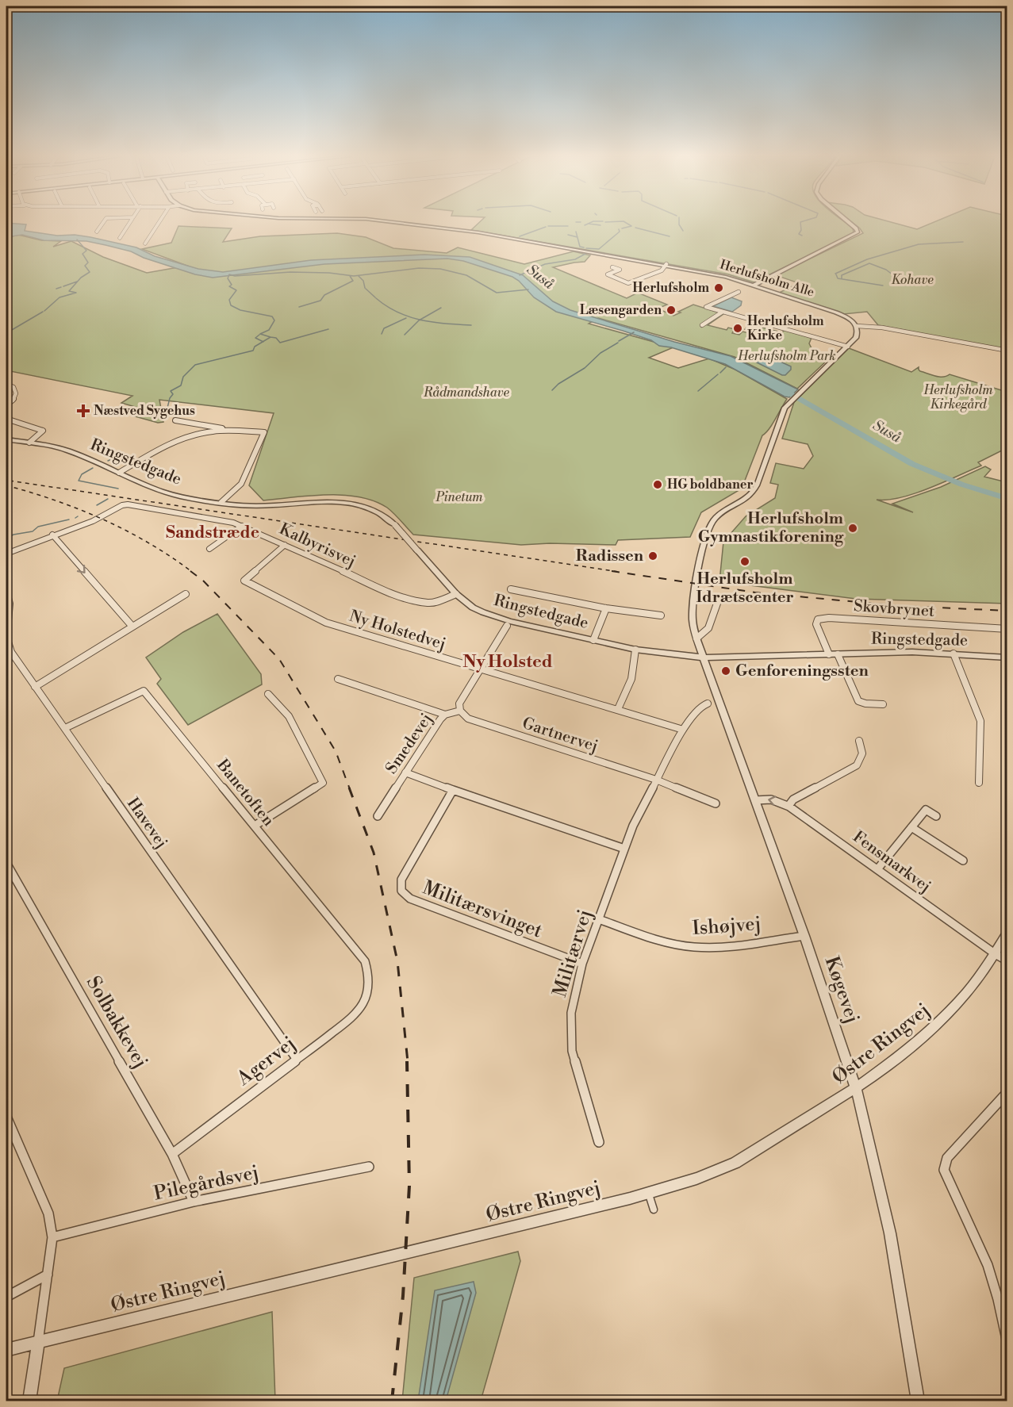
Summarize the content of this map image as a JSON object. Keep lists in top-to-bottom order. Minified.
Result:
{"streets":{"street":["Herlufsholm Alle","Ringstedgade","Kalbyrisvej","Skovbrynet","Ny Holstedvej","Gartnervej","Smedevej","Banetoften","Havevej","Fensmarkvej","Militærsvinget","Ishøjvej","Militærvej","Køgevej","Solbakkevej","Østre Ringvej","Agervej","Pilegårdsvej"]},"crossings":[["Ringstedgade","Kalbyrisvej"],["Ringstedgade","Skovbrynet"],["Ringstedgade","Køgevej"],["Kalbyrisvej","Ny Holstedvej"],["Ny Holstedvej","Militærvej"],["Gartnervej","Smedevej"],["Gartnervej","Militærvej"],["Banetoften","Havevej"],["Banetoften","Agervej"],["Havevej","Agervej"],["Fensmarkvej","Køgevej"],["Fensmarkvej","Østre Ringvej"],["Militærsvinget","Militærvej"],["Ishøjvej","Militærvej"],["Ishøjvej","Køgevej"],["Køgevej","Østre Ringvej"],["Solbakkevej","Agervej"],["Solbakkevej","Pilegårdsvej"]],"districts":["Sandstræde","Ny Holsted"],"water":["Suså"],"parks":["Kohave","Herlufsholm Park","Herlufsholm Kirkegård","Rådmandshave","Pinetum"],"places":{"other":["Herlufsholm","Læsengarden","Herlufsholm Kirke","HG boldbaner","Herlufsholm Gymnastikforening","Radissen","Herlufsholm Idrætscenter","Genforeningssten"],"health":["Næstved Sygehus"]}}
